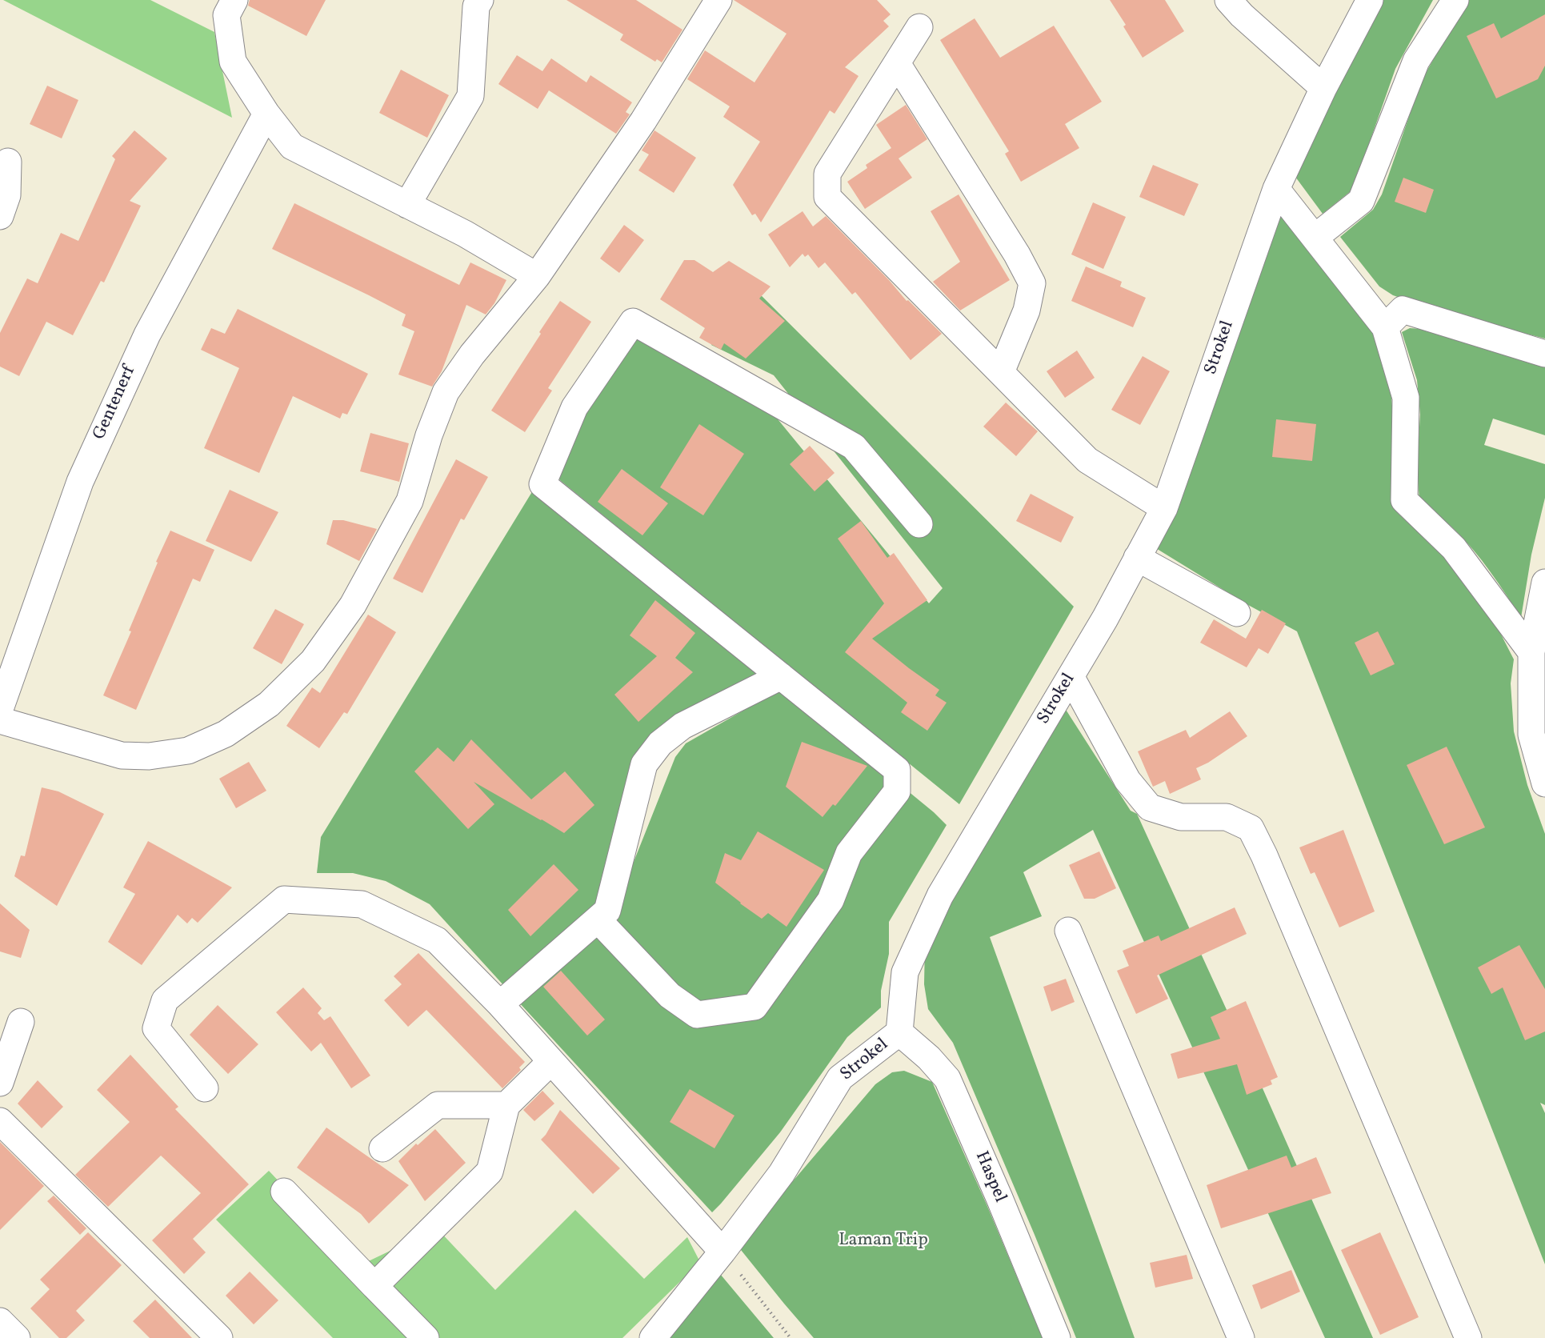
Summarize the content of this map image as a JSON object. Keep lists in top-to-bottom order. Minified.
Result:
{"streets":{"street":["Strokel","Gentenerf","Haspel"]},"crossings":[["Strokel","Haspel"]],"parks":["Laman Trip"]}
